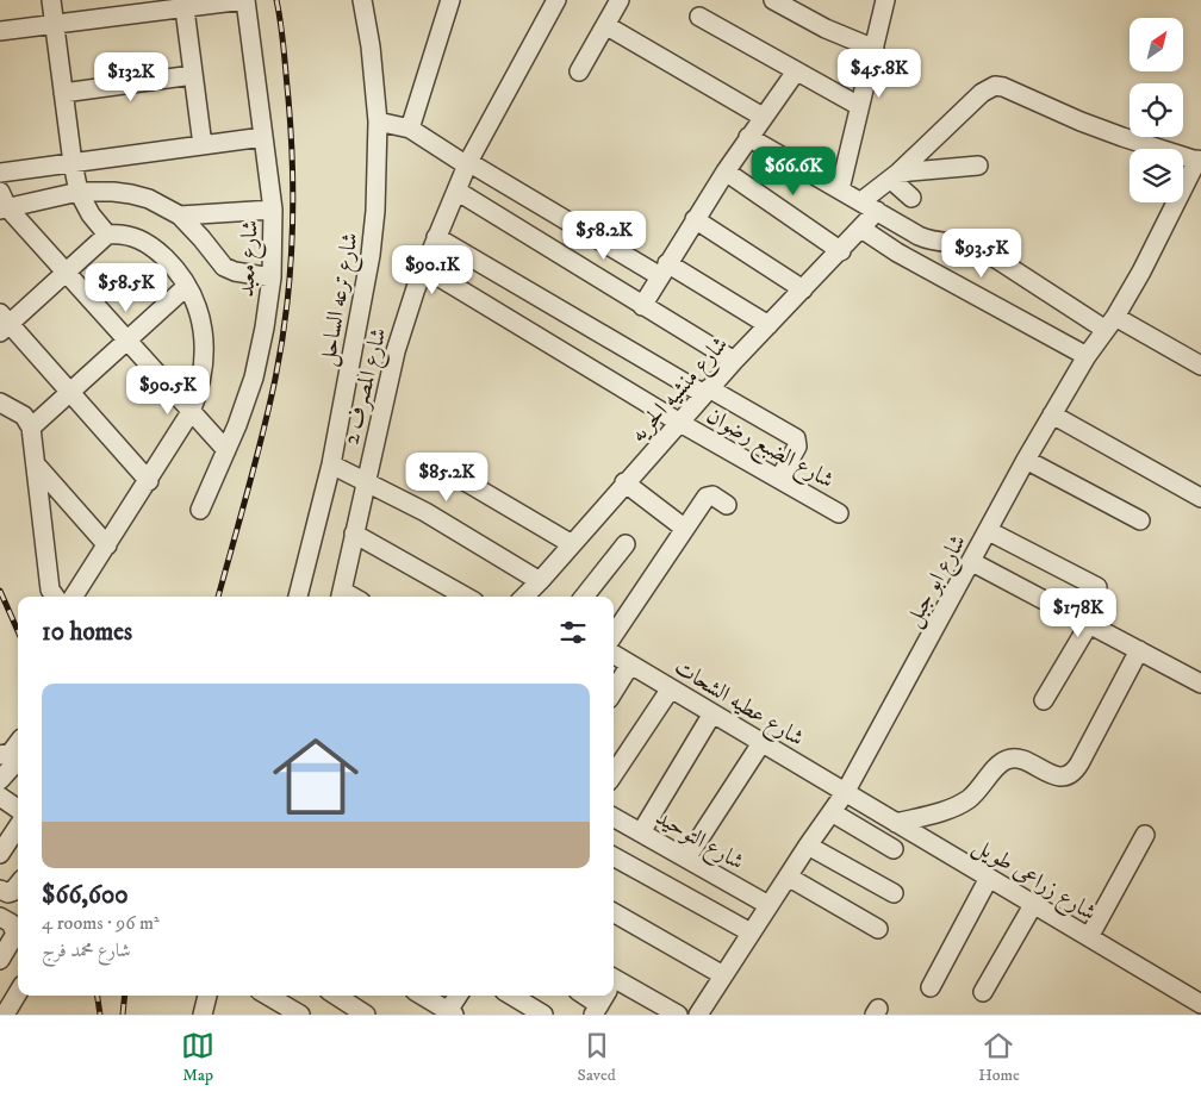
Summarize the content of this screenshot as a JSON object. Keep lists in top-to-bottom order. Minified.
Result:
{"streets":{"street":["شارع معبد","شارع ترعه الساحل","شارع المصرف 2","شارع منشيه الحريه","شارع الضبع رضوان","شارع ابو جبل","شارع عطيه الشحات","شارع التوحيد","شارع زراعى طويل"]},"crossings":[["شارع المصرف 2","شارع الضبع رضوان"],["شارع منشيه الحريه","شارع الضبع رضوان"],["شارع ابو جبل","شارع عطيه الشحات"],["شارع ابو جبل","شارع التوحيد"],["شارع ابو جبل","شارع زراعى طويل"],["شارع عطيه الشحات","شارع زراعى طويل"]],"north":"top right","page":{"price":["$45.8K","$132K","$66.6K","$58.2K","$93.5K","$90.1K","$58.5K","$90.5K","$85.2K","$178K"],"heading":"10 homes","list":[{"name":"$66,600","note":"4 rooms · 96 m² · شارع محمد فرج"}],"tabs":["Map","Saved","Home"]}}
